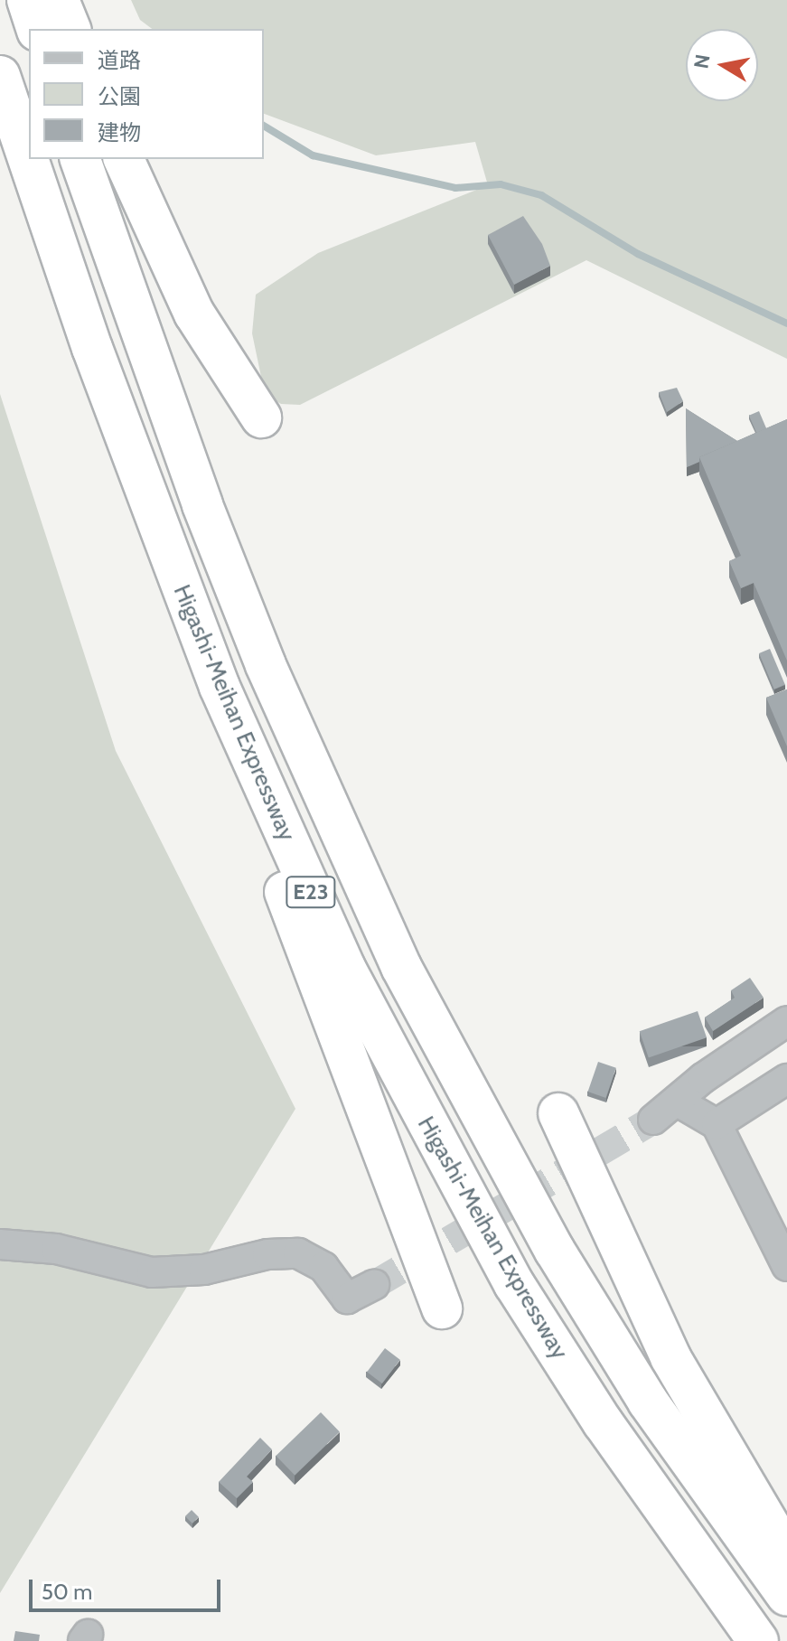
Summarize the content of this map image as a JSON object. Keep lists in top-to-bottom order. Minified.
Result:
{"streets":{"highway":["Higashi-Meihan Expressway","E23"]},"legend":["道路","公園","建物"],"scale_bar":"50 m","north":"left"}
